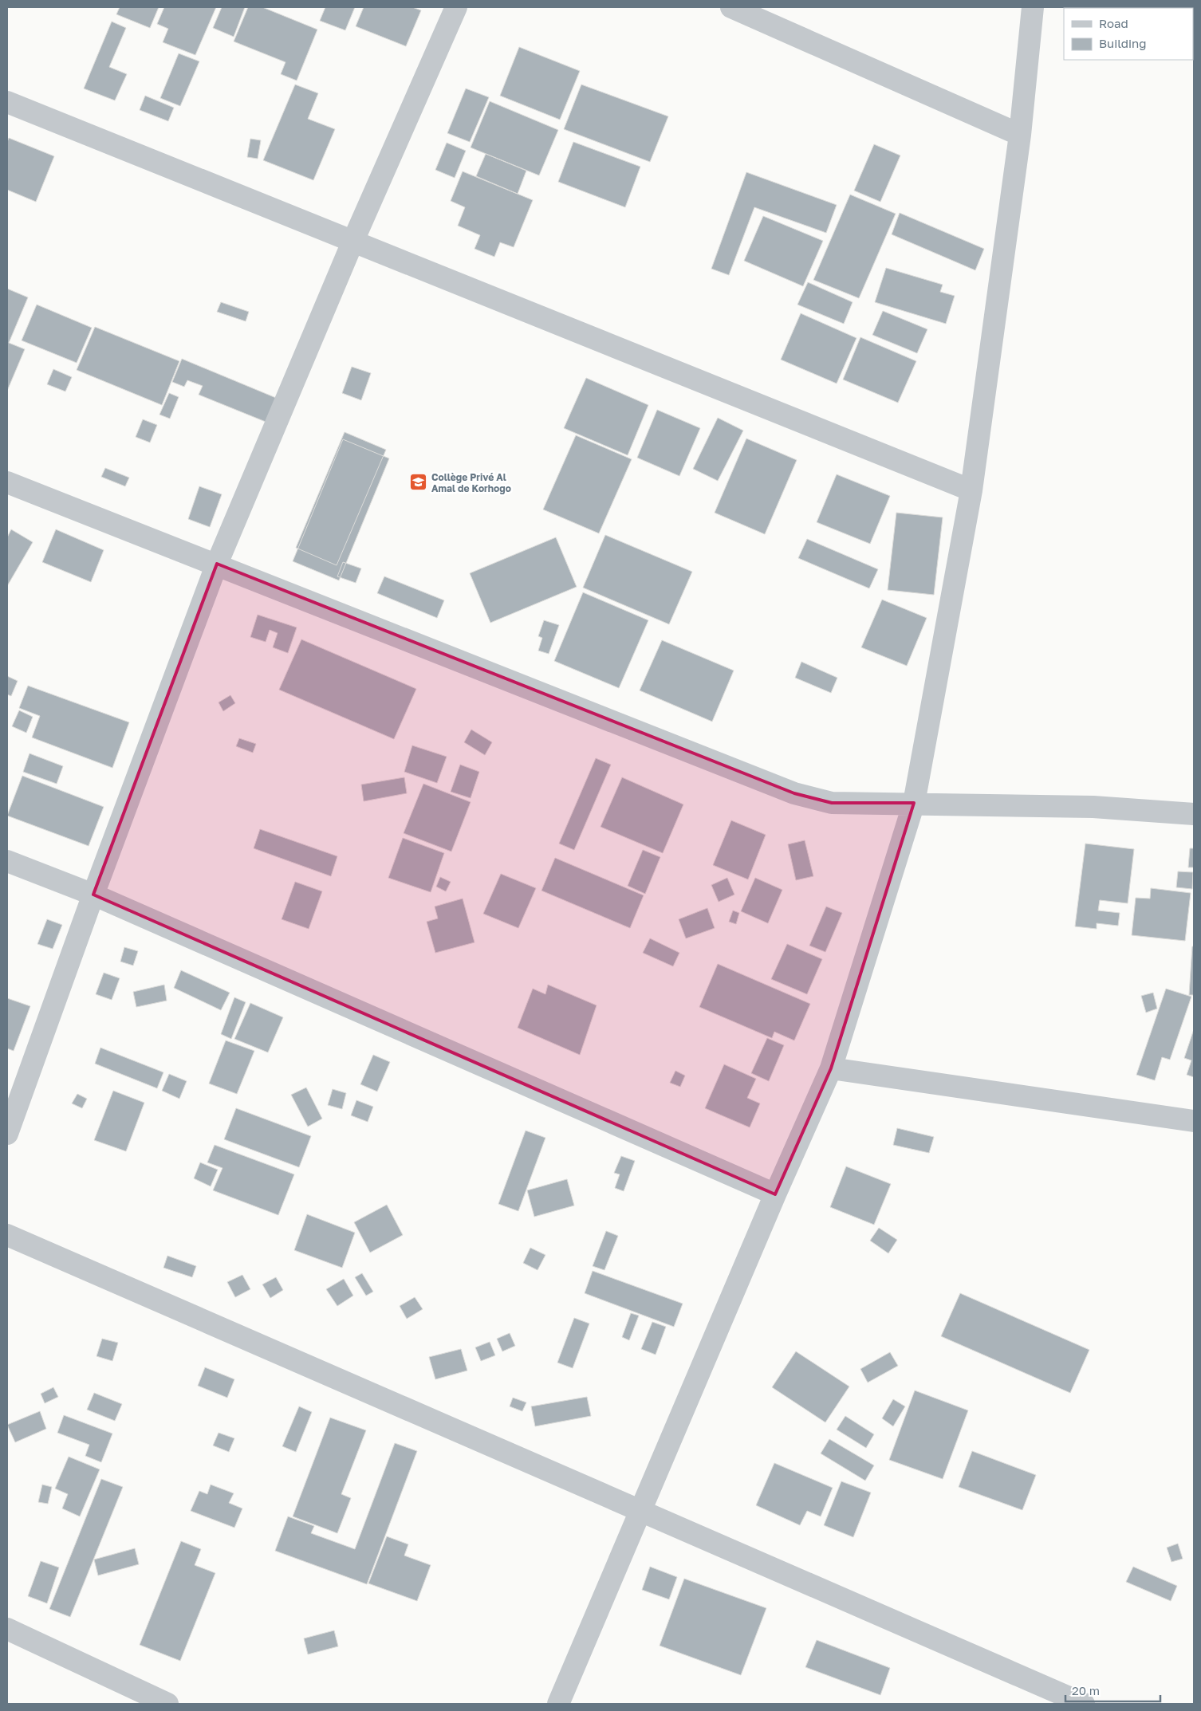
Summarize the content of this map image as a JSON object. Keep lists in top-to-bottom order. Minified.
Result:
{"places":{"school or university":["Collège Privé Al Amal de Korhogo"]},"legend":["Road","Building"],"scale_bar":"20 m"}
